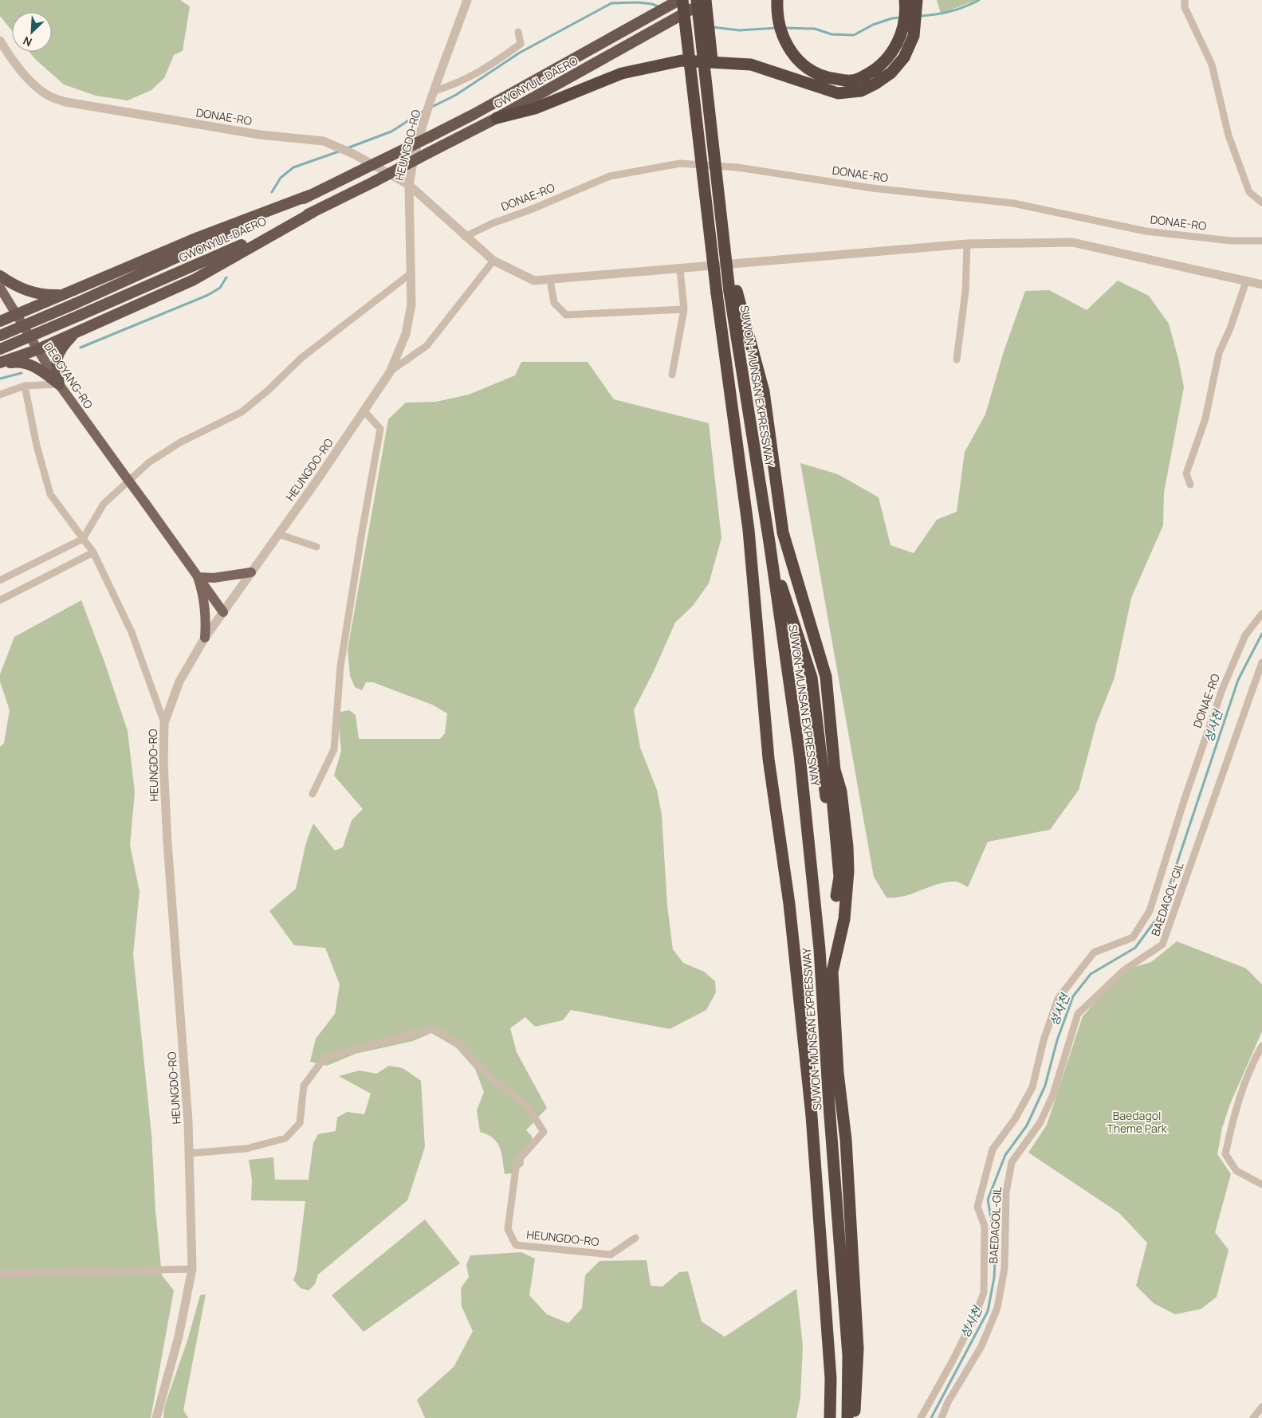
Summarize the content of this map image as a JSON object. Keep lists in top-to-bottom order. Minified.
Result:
{"streets":{"highway":["GWONYUL-DAERO","SUWON-MUNSAN EXPRESSWAY"],"main road":["DEOGYANG-RO"],"street":["DONAE-RO","HEUNGDO-RO","BAEDAGOL-GIL"]},"crossings":[["GWONYUL-DAERO","SUWON-MUNSAN EXPRESSWAY"],["DONAE-RO","HEUNGDO-RO"]],"water":["성사천"],"parks":["Baedagol Theme Park"],"north":"bottom left"}
